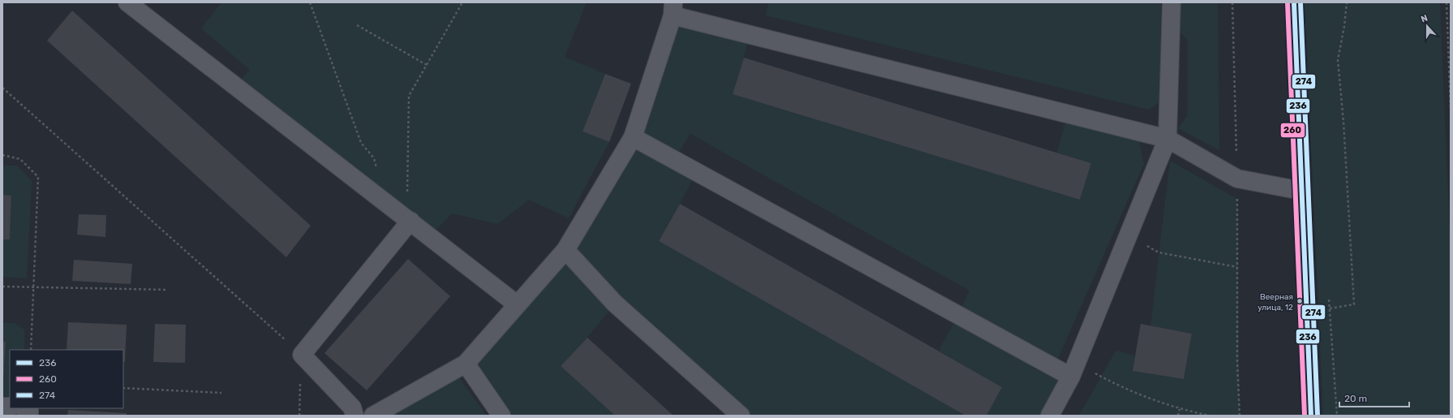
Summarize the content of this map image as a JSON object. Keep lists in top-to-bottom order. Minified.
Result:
{"places":["Веерная улица, 12"],"lines":["transit line 236","transit line 260","transit line 274"],"legend":["236","260","274"],"scale_bar":"20 m","north":"top"}
